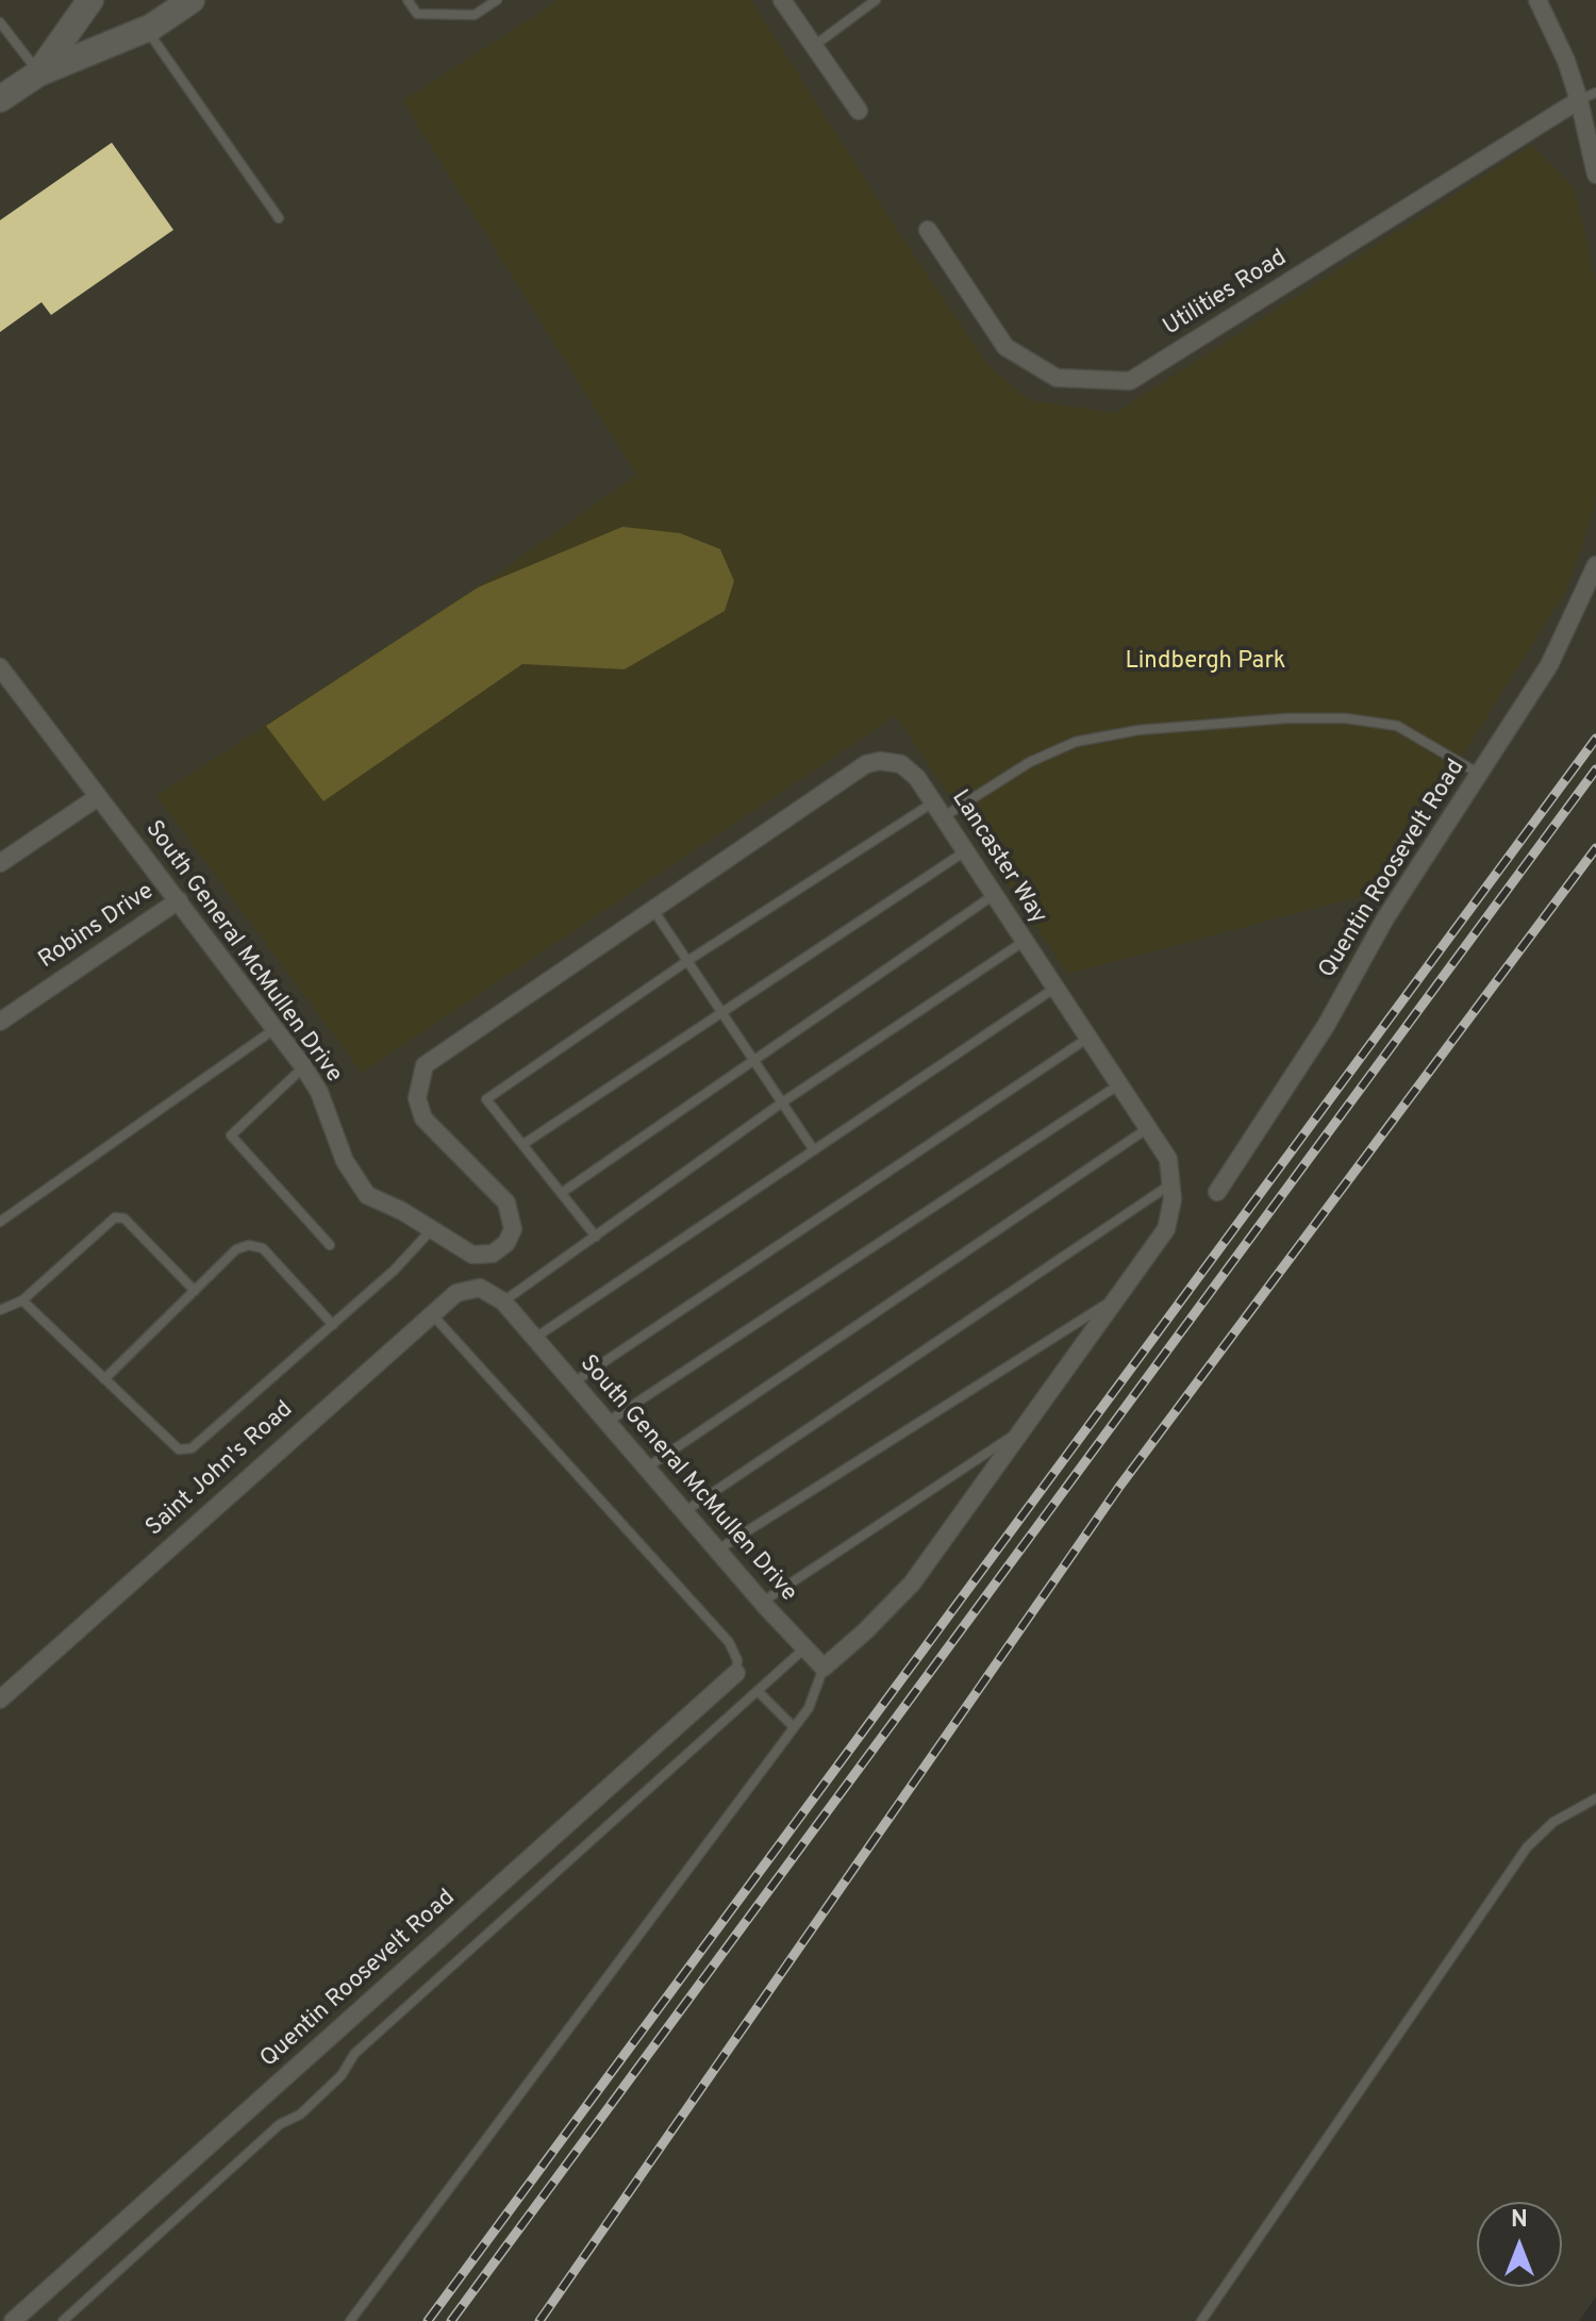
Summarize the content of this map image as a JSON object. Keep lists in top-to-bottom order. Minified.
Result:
{"streets":{"street":["Utilities Road","Lancaster Way","Quentin Roosevelt Road","Robins Drive","South General McMullen Drive","Saint John's Road"]},"crossings":[["Lancaster Way","South General McMullen Drive"],["Robins Drive","South General McMullen Drive"],["South General McMullen Drive","Saint John's Road"]],"parks":["Lindbergh Park"],"north":"top"}
